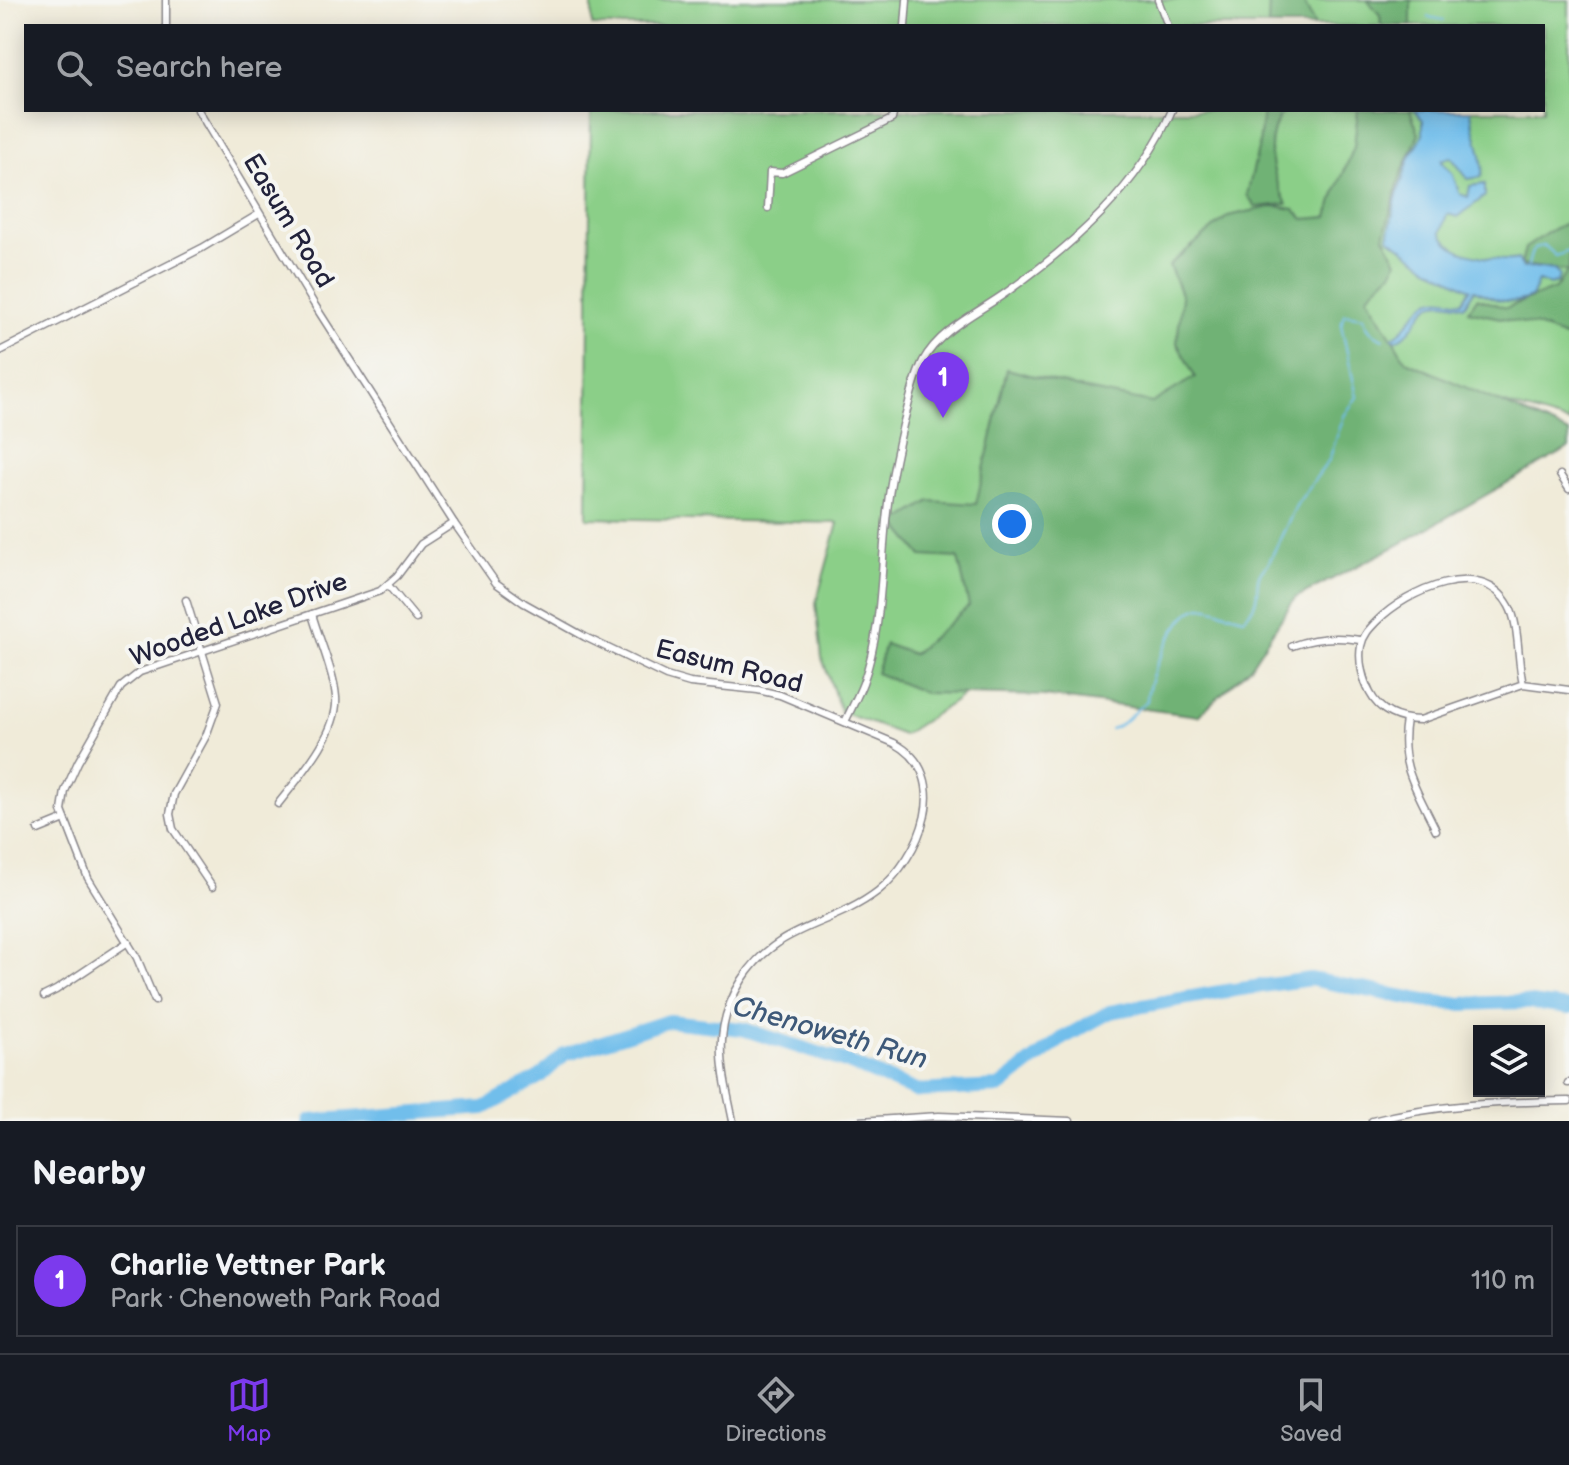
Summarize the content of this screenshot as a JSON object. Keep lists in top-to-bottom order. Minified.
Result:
{"streets":{"street":["Easum Road","Wooded Lake Drive"]},"crossings":[["Easum Road","Wooded Lake Drive"]],"water":["Chenoweth Run"],"page":{"search":"Search here","pins":"1","heading":"Nearby","list":[{"mark":"1","name":"Charlie Vettner Park","note":"Park · Chenoweth Park Road","value":"110 m"}],"nav":["Map","Directions","Saved"]}}
